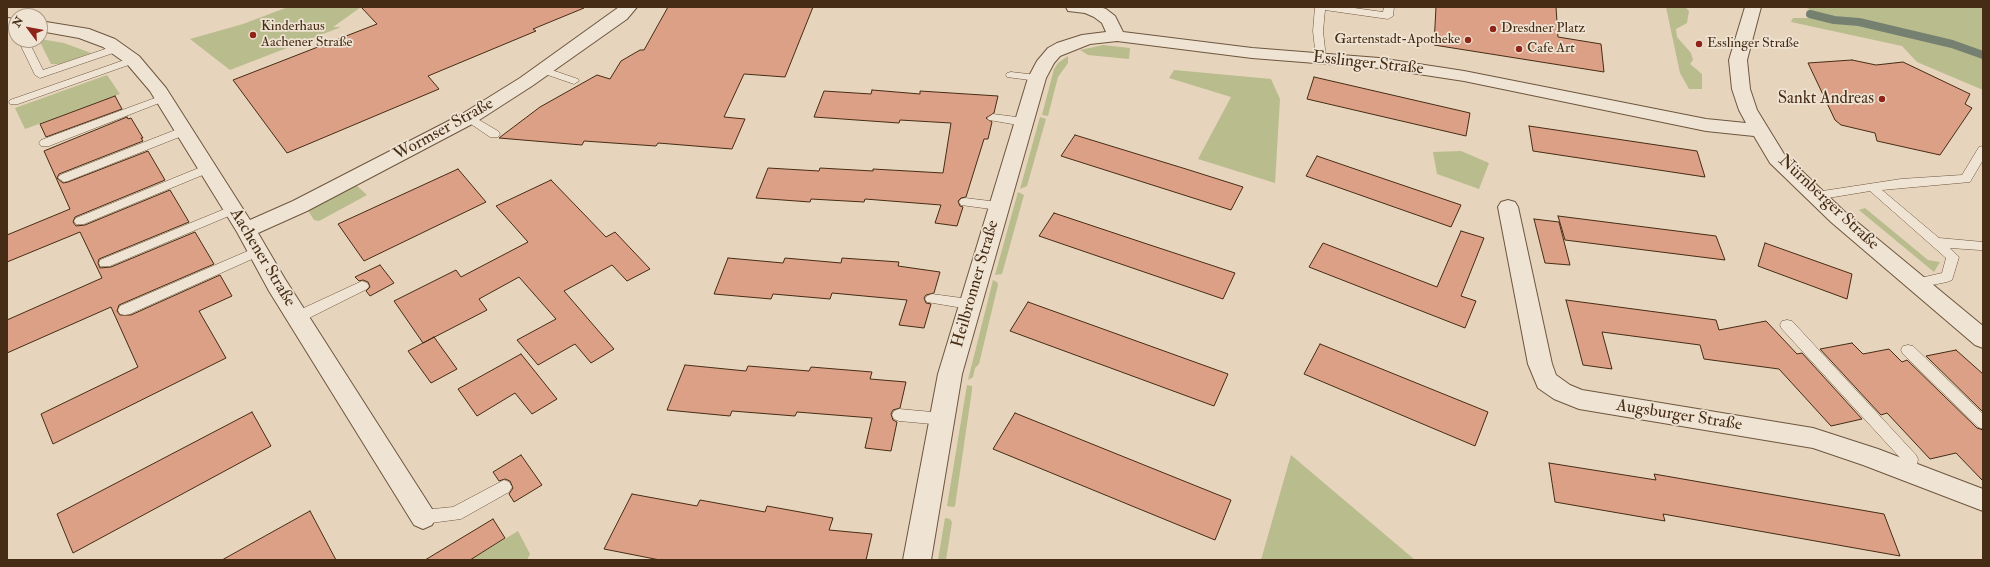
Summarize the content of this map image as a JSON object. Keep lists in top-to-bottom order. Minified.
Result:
{"streets":{"street":["Esslinger Straße","Wormser Straße","Nürnberger Straße","Aachener Straße","Heilbronner Straße","Augsburger Straße"]},"crossings":[["Esslinger Straße","Nürnberger Straße"],["Esslinger Straße","Heilbronner Straße"],["Wormser Straße","Aachener Straße"]],"places":["Dresdner Platz","Kinderhaus Aachener Straße","Gartenstadt-Apotheke","Esslinger Straße","Cafe Art","Sankt Andreas"],"north":"top left"}
